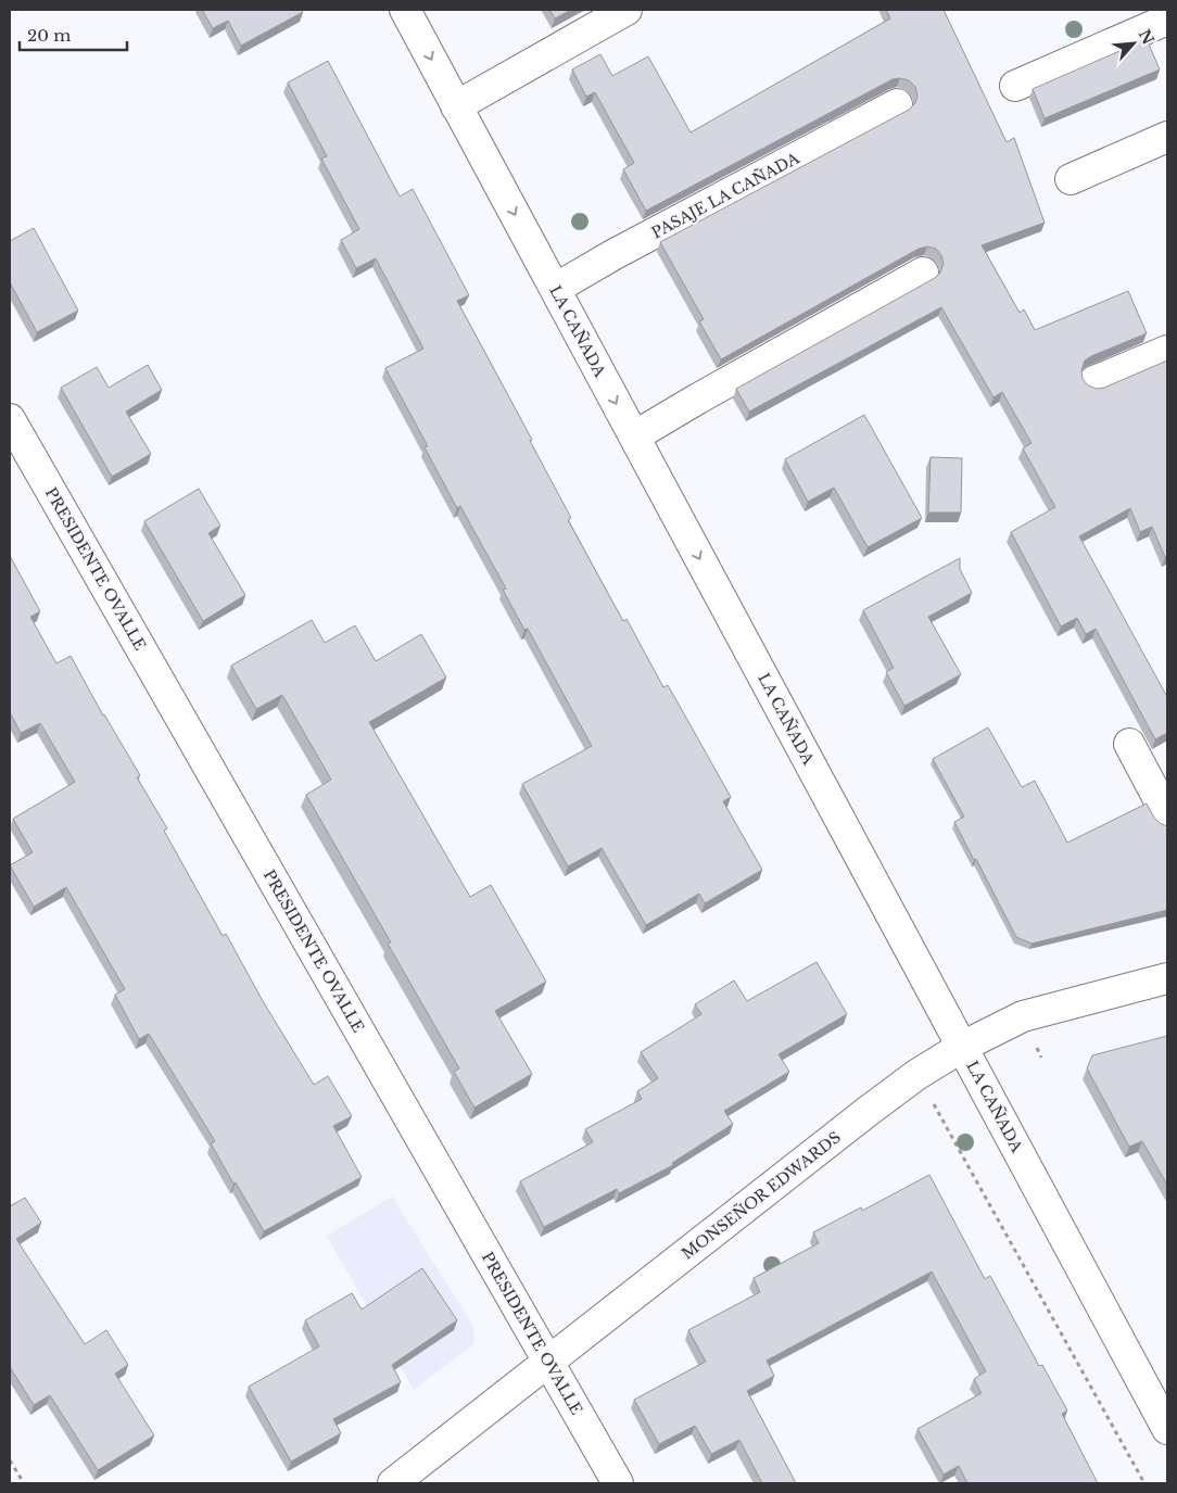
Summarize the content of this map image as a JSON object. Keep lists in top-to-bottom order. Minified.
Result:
{"streets":{"street":["PASAJE LA CAÑADA","LA CAÑADA","PRESIDENTE OVALLE","MONSEÑOR EDWARDS"]},"crossings":[["PASAJE LA CAÑADA","LA CAÑADA"],["LA CAÑADA","MONSEÑOR EDWARDS"],["PRESIDENTE OVALLE","MONSEÑOR EDWARDS"]],"one_way":["LA CAÑADA"],"scale_bar":"20 m","north":"top right"}
